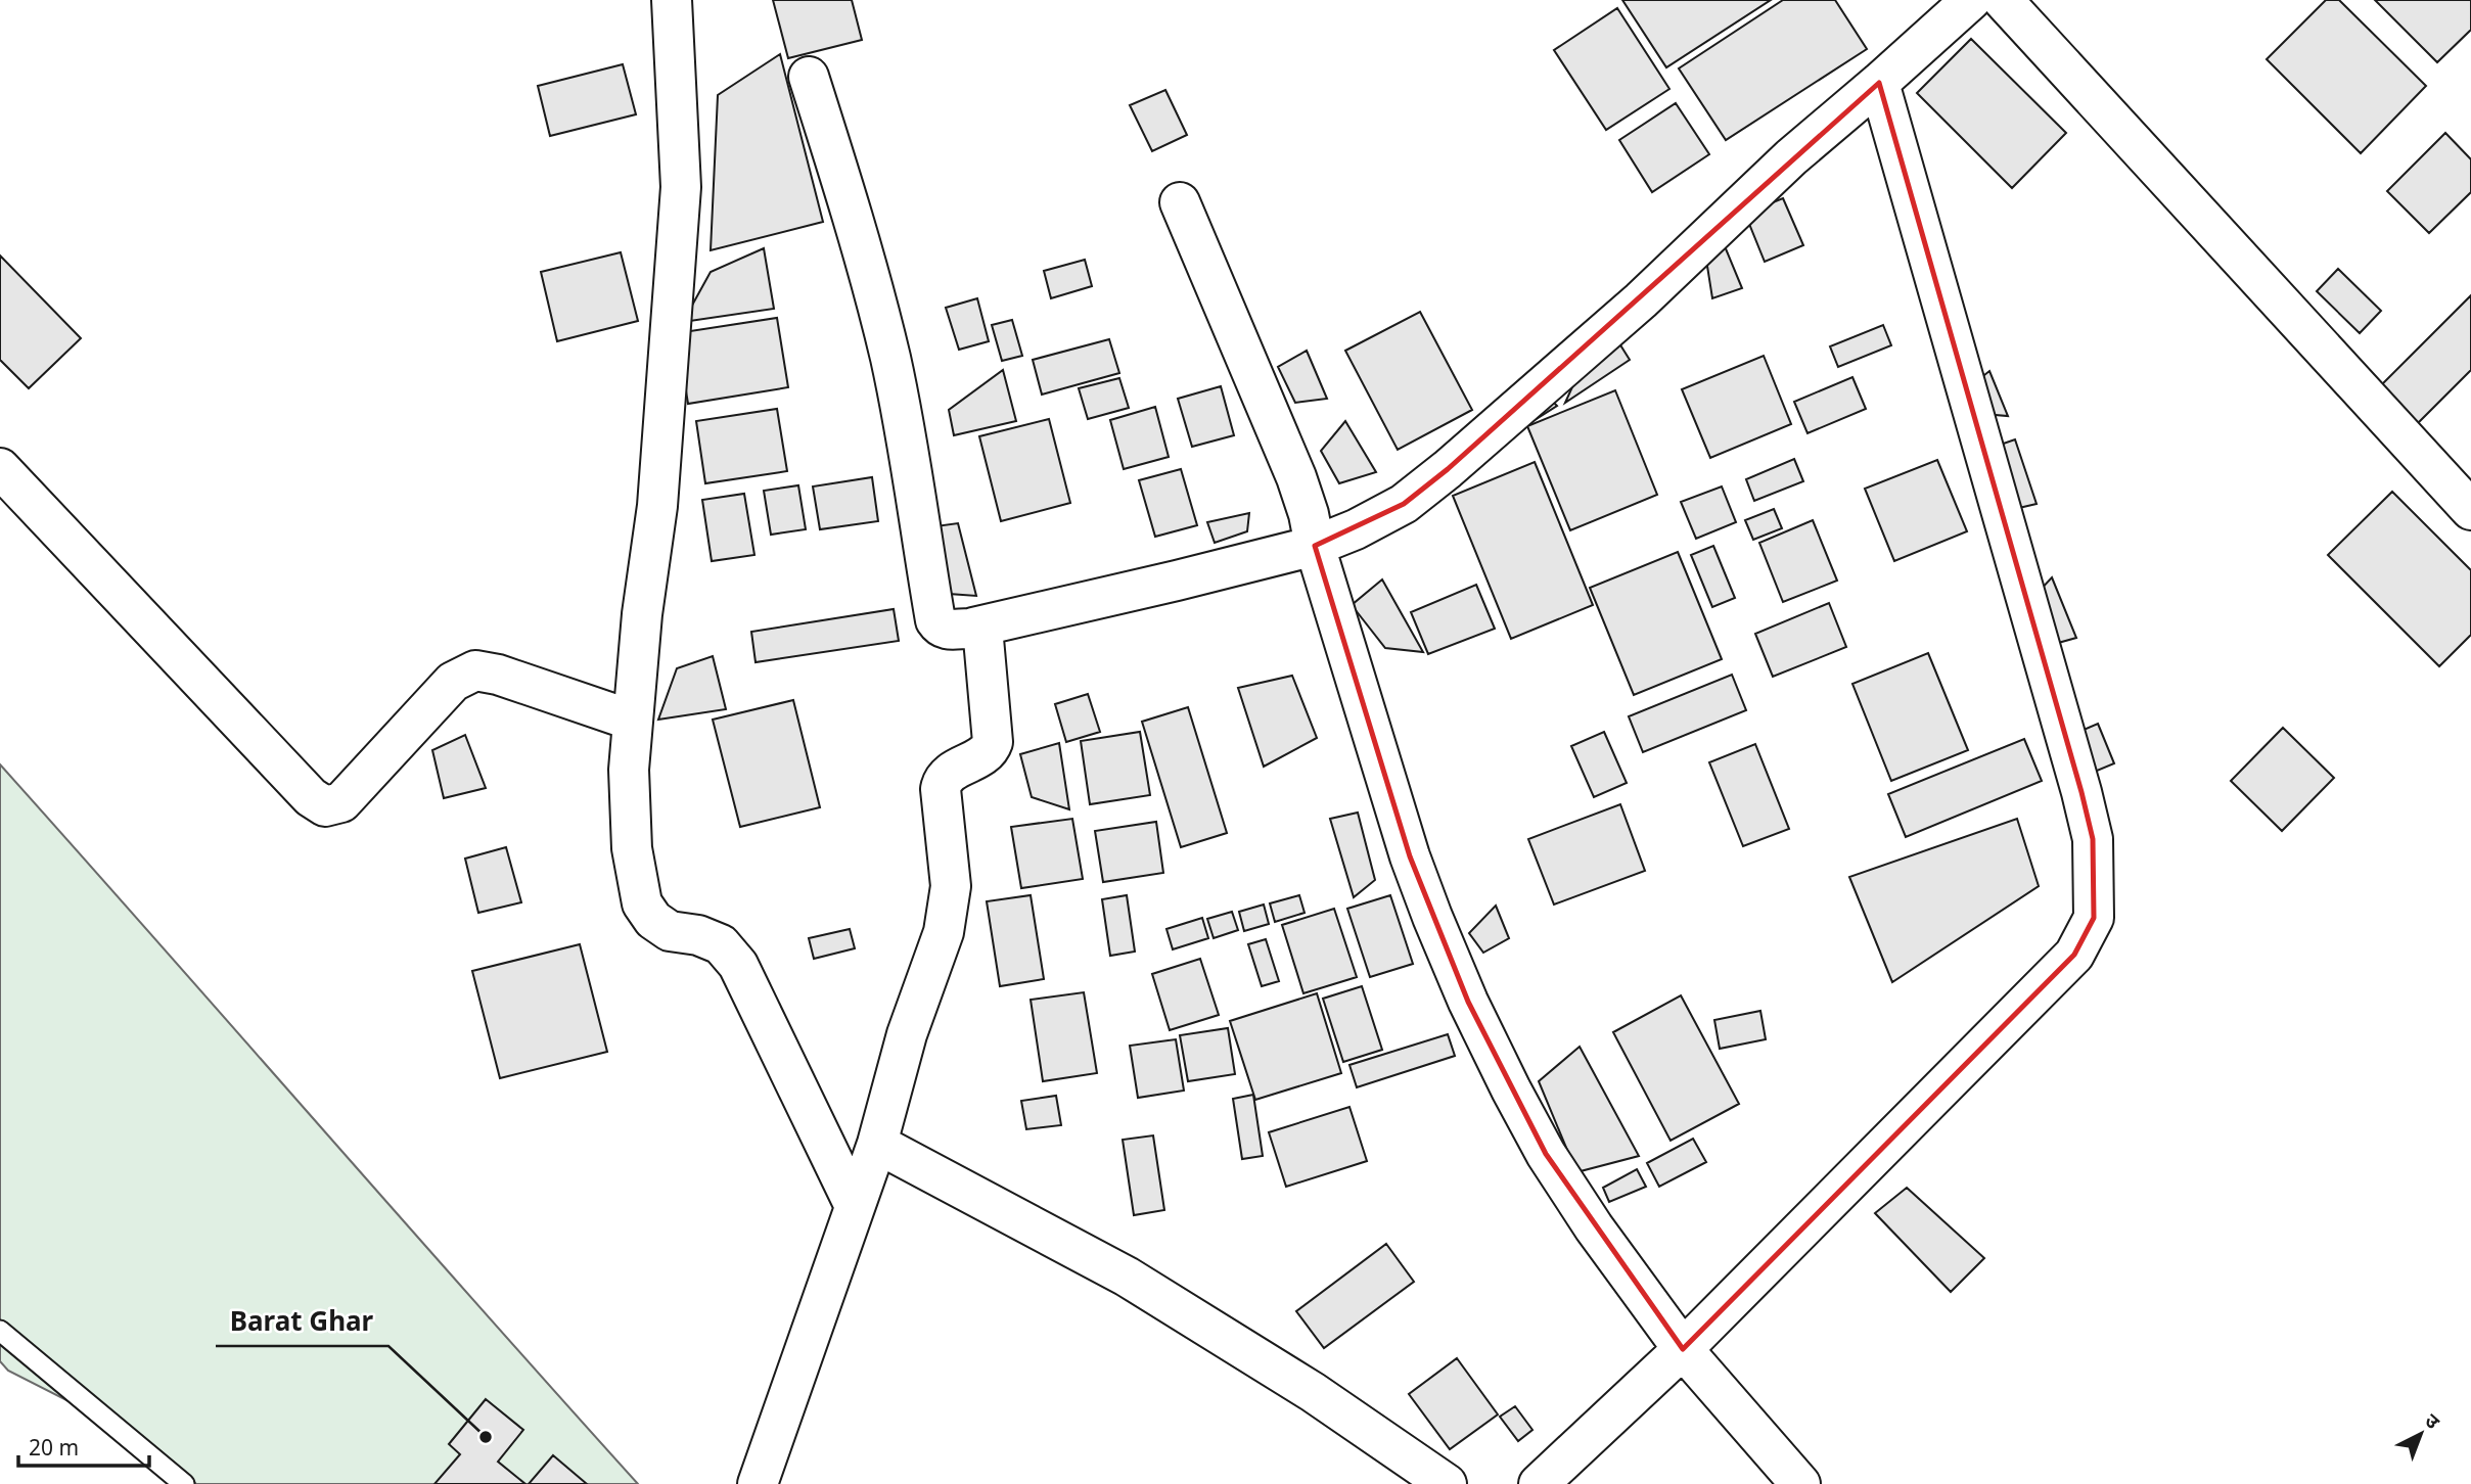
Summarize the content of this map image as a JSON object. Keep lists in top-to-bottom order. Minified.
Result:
{"places":["Barat Ghar"],"scale_bar":"20 m","north":"top right"}
